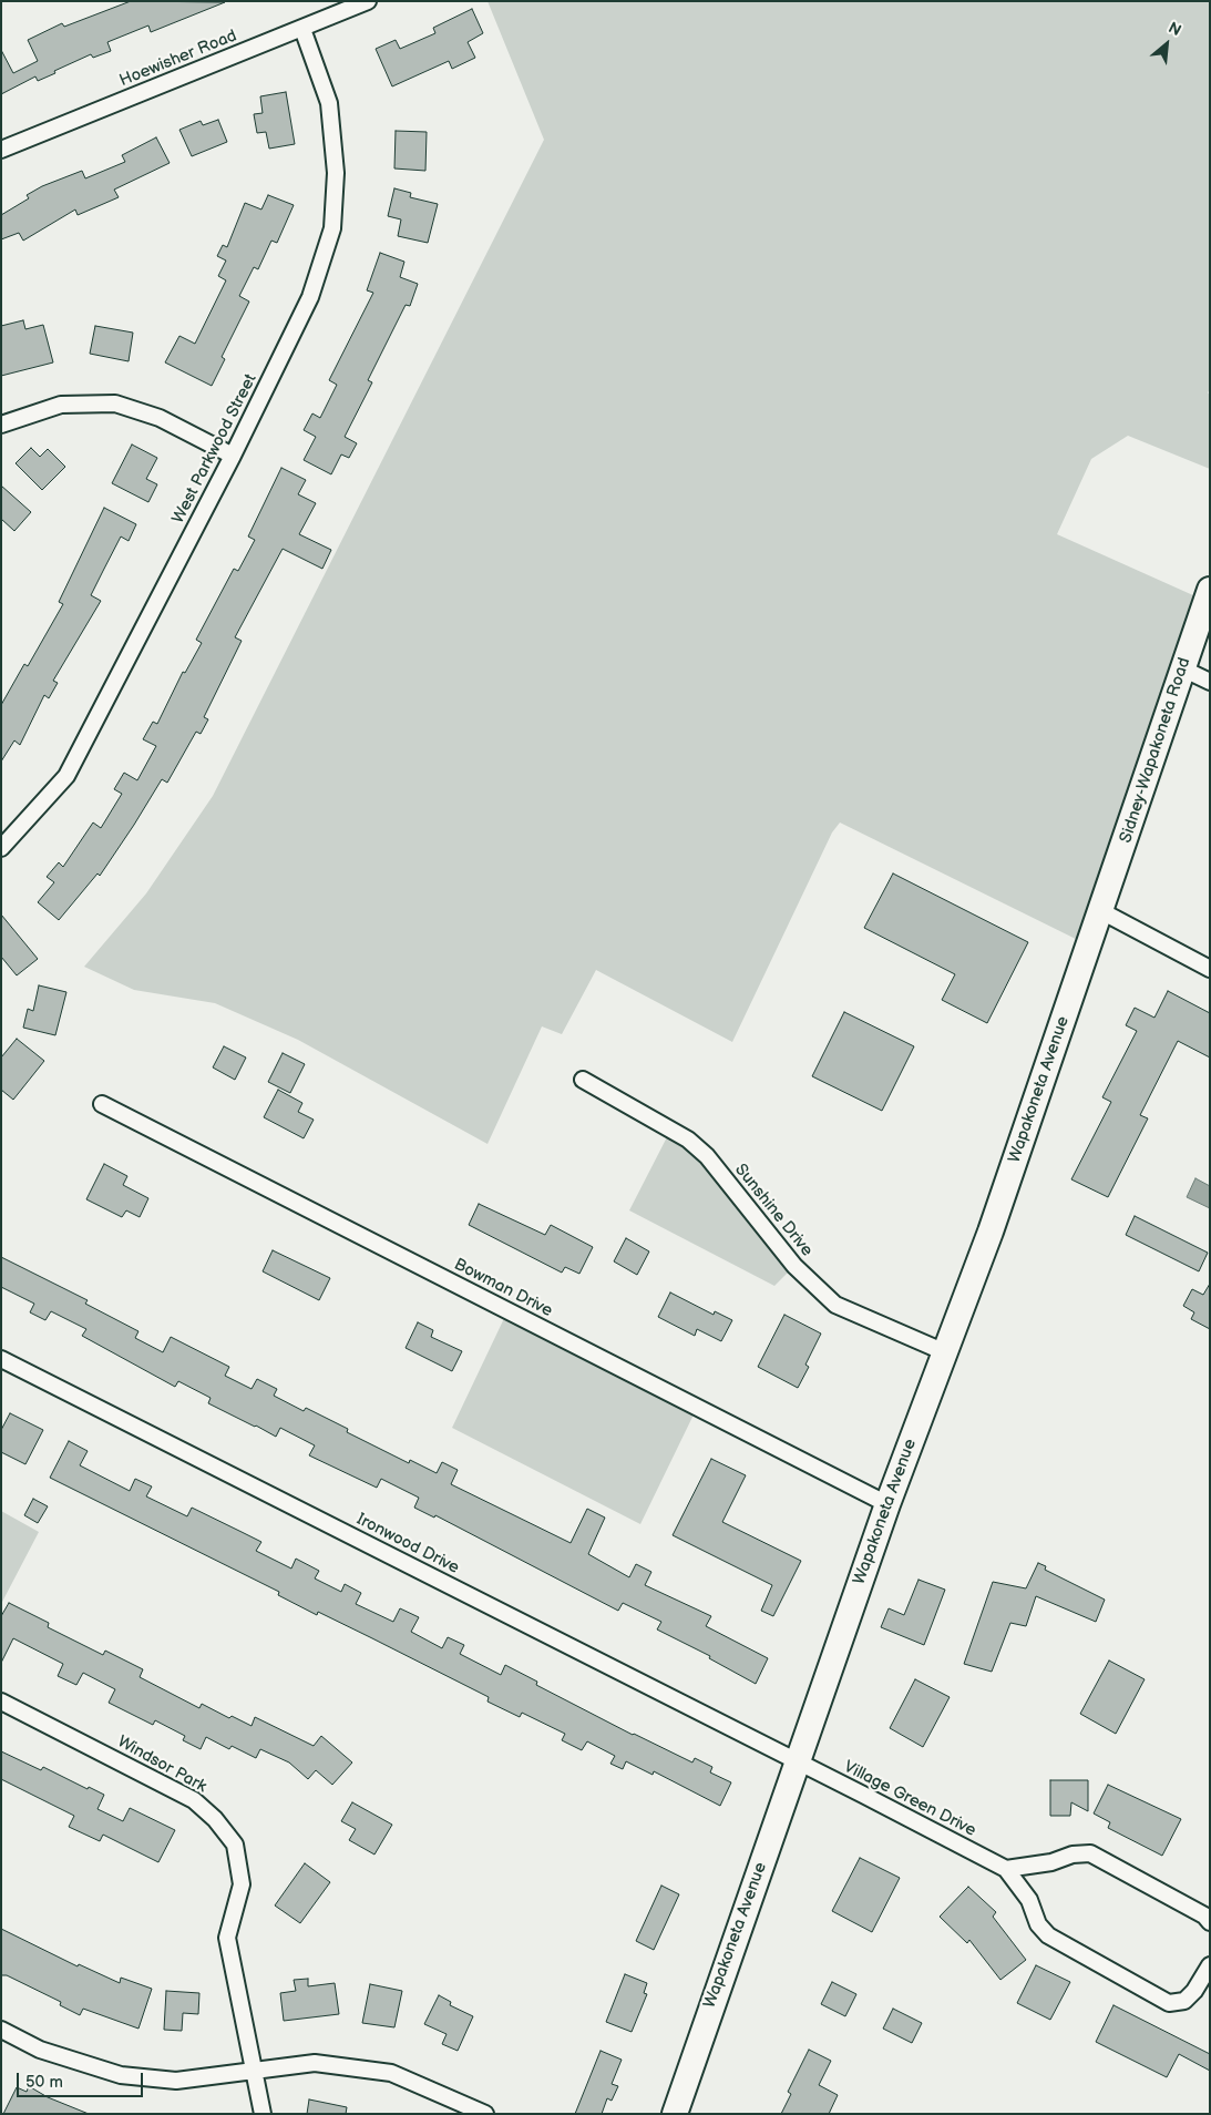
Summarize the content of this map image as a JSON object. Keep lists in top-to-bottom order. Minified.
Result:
{"streets":{"main road":["Sidney-Wapakoneta Road","Wapakoneta Avenue"],"street":["Hoewisher Road","West Parkwood Street","Sunshine Drive","Bowman Drive","Ironwood Drive","Windsor Park","Village Green Drive"]},"crossings":[["Hoewisher Road","West Parkwood Street"],["Sidney-Wapakoneta Road","Wapakoneta Avenue"],["Wapakoneta Avenue","Sunshine Drive"],["Wapakoneta Avenue","Bowman Drive"],["Wapakoneta Avenue","Ironwood Drive"],["Wapakoneta Avenue","Village Green Drive"],["Ironwood Drive","Village Green Drive"]],"scale_bar":"50 m","north":"top right"}
